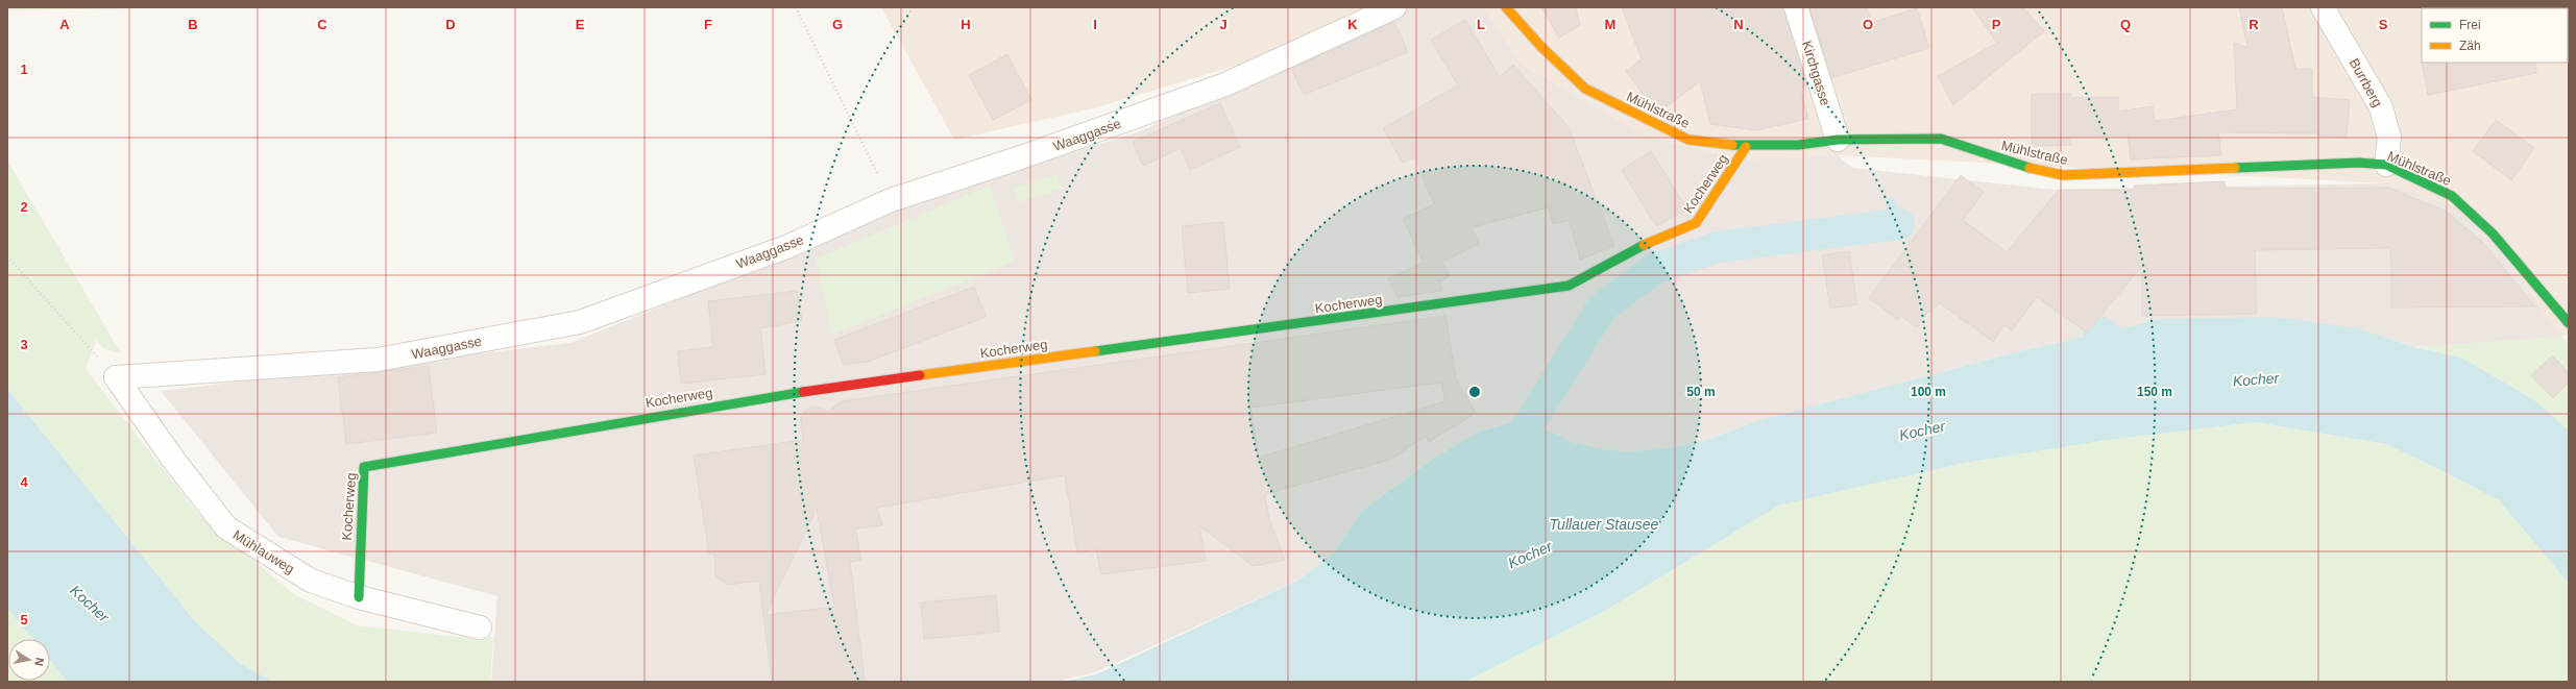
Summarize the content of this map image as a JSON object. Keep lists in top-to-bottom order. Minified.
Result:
{"streets":{"street":["Kirchgasse","Burrberg","Mühlstraße","Waaggasse","Kocherweg","Mühlauweg"]},"crossings":[["Kirchgasse","Mühlstraße"],["Burrberg","Mühlstraße"],["Mühlstraße","Kocherweg"],["Waaggasse","Mühlauweg"],["Kocherweg","Mühlauweg"]],"water":["Kocher","Tullauer Stausee"],"legend":["Frei","Zäh"],"north":"right","grid":{"columns":["A","B","C","D","E","F","G","H","I","J","K","L","M","N","O","P","Q","R","S"],"rows":["1","2","3","4","5"]},"rings":["50 m","100 m","150 m"]}
